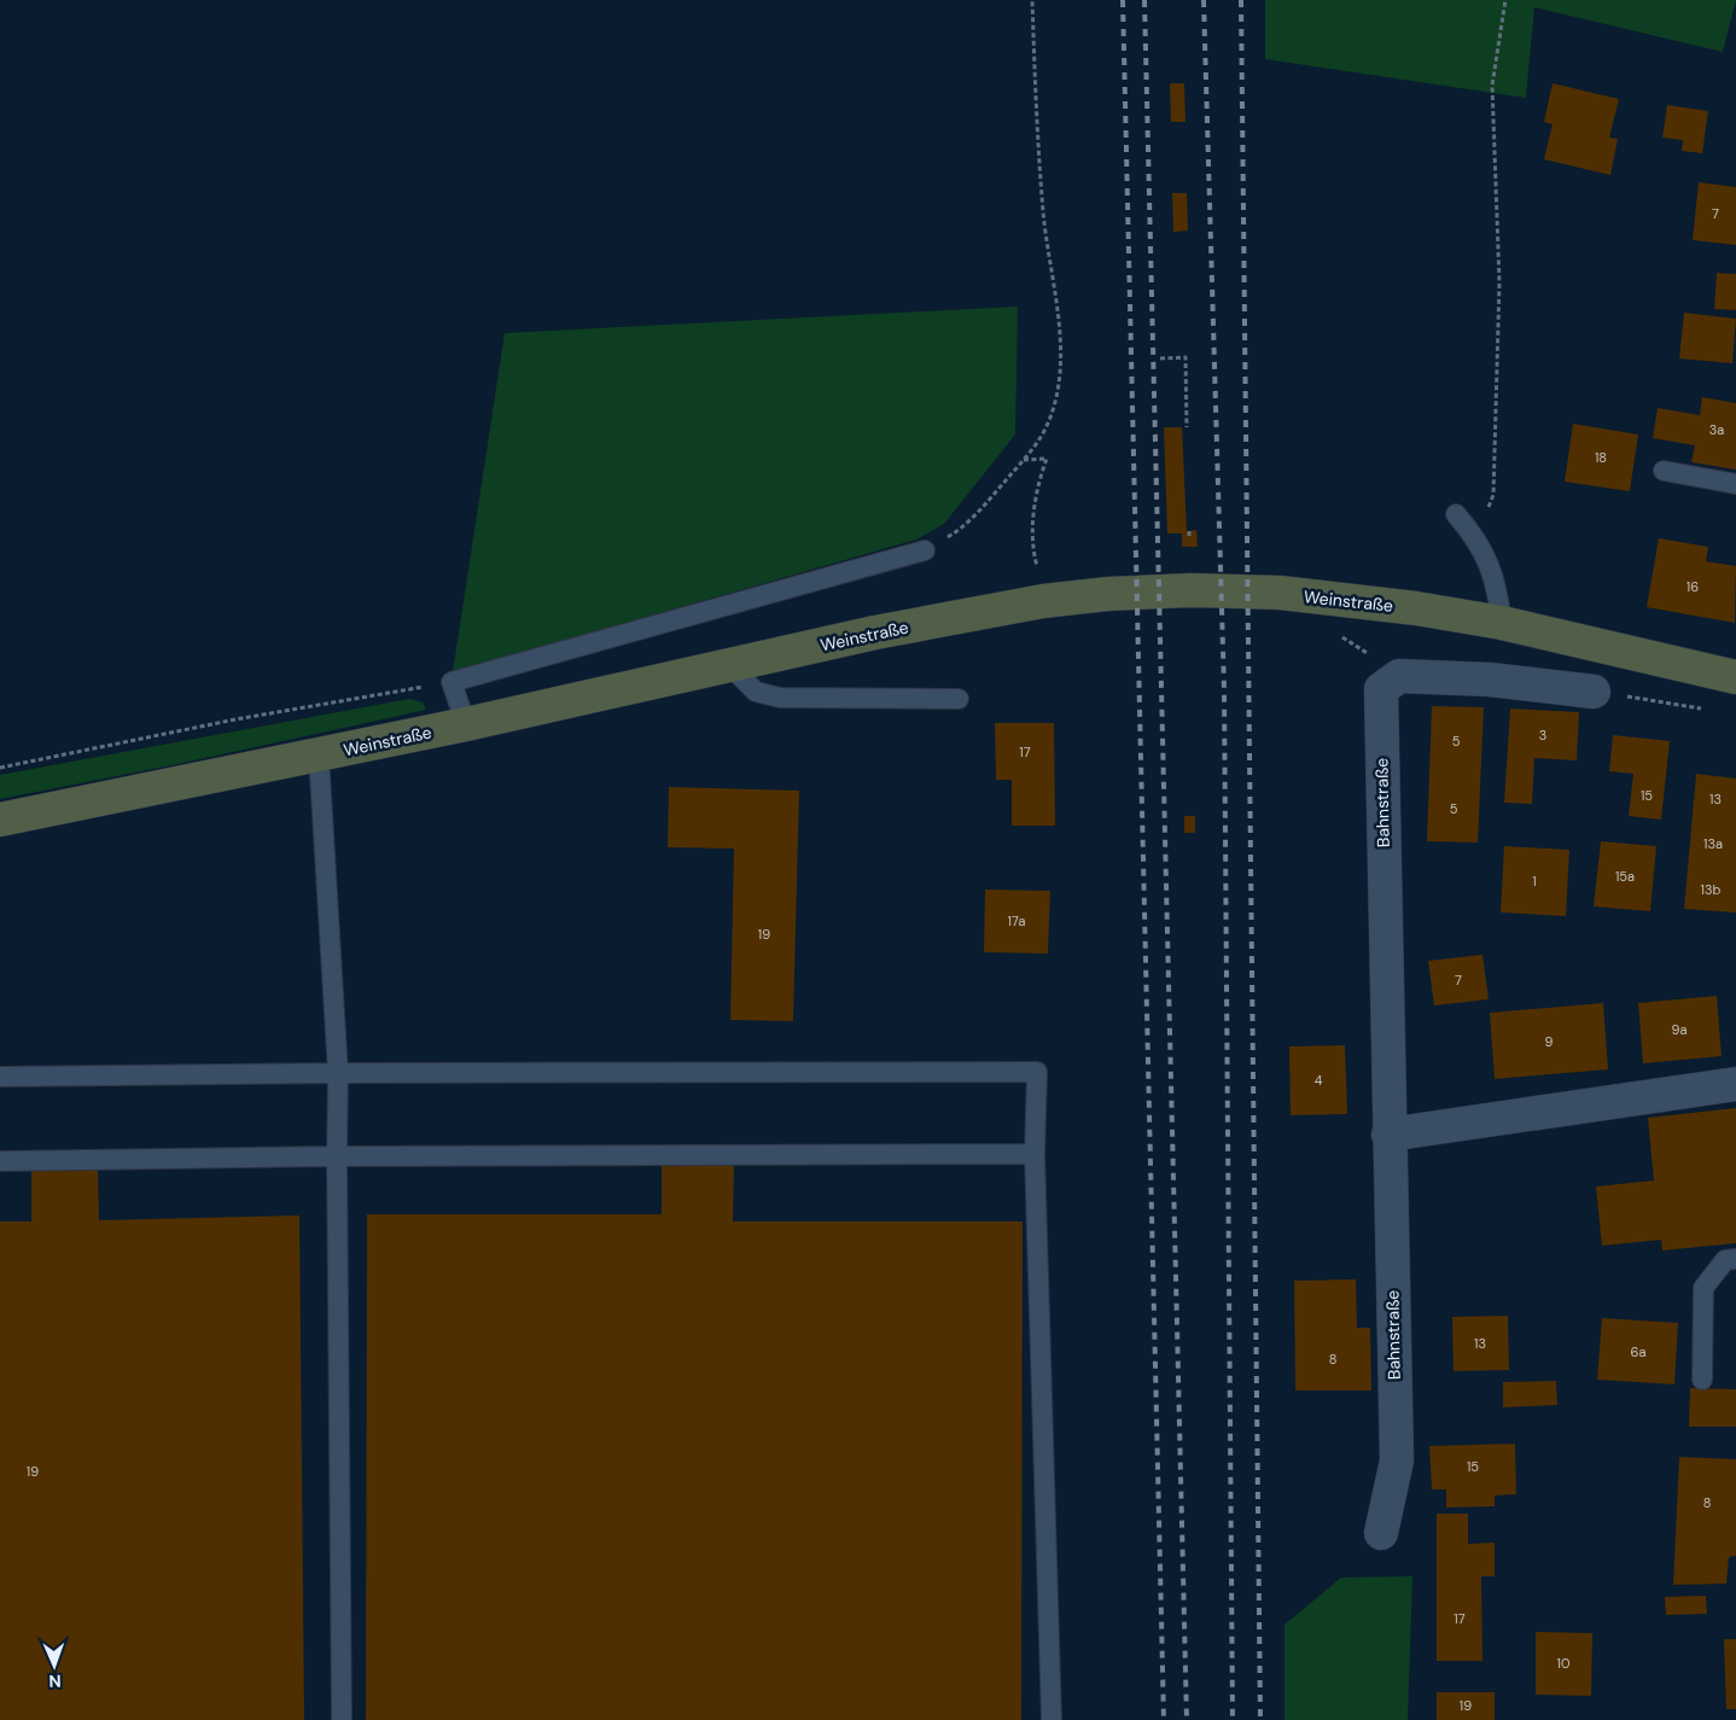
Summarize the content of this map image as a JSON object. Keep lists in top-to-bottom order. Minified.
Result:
{"streets":{"main road":["Weinstraße"],"street":["Bahnstraße"]},"house_numbers":["7","3a","18","16","3","5","17","15","13","5","13a","15a","1","13b","17a","19","7","9a","9","4","13","6a","8","15","19","8","17","10","19"],"north":"bottom"}
